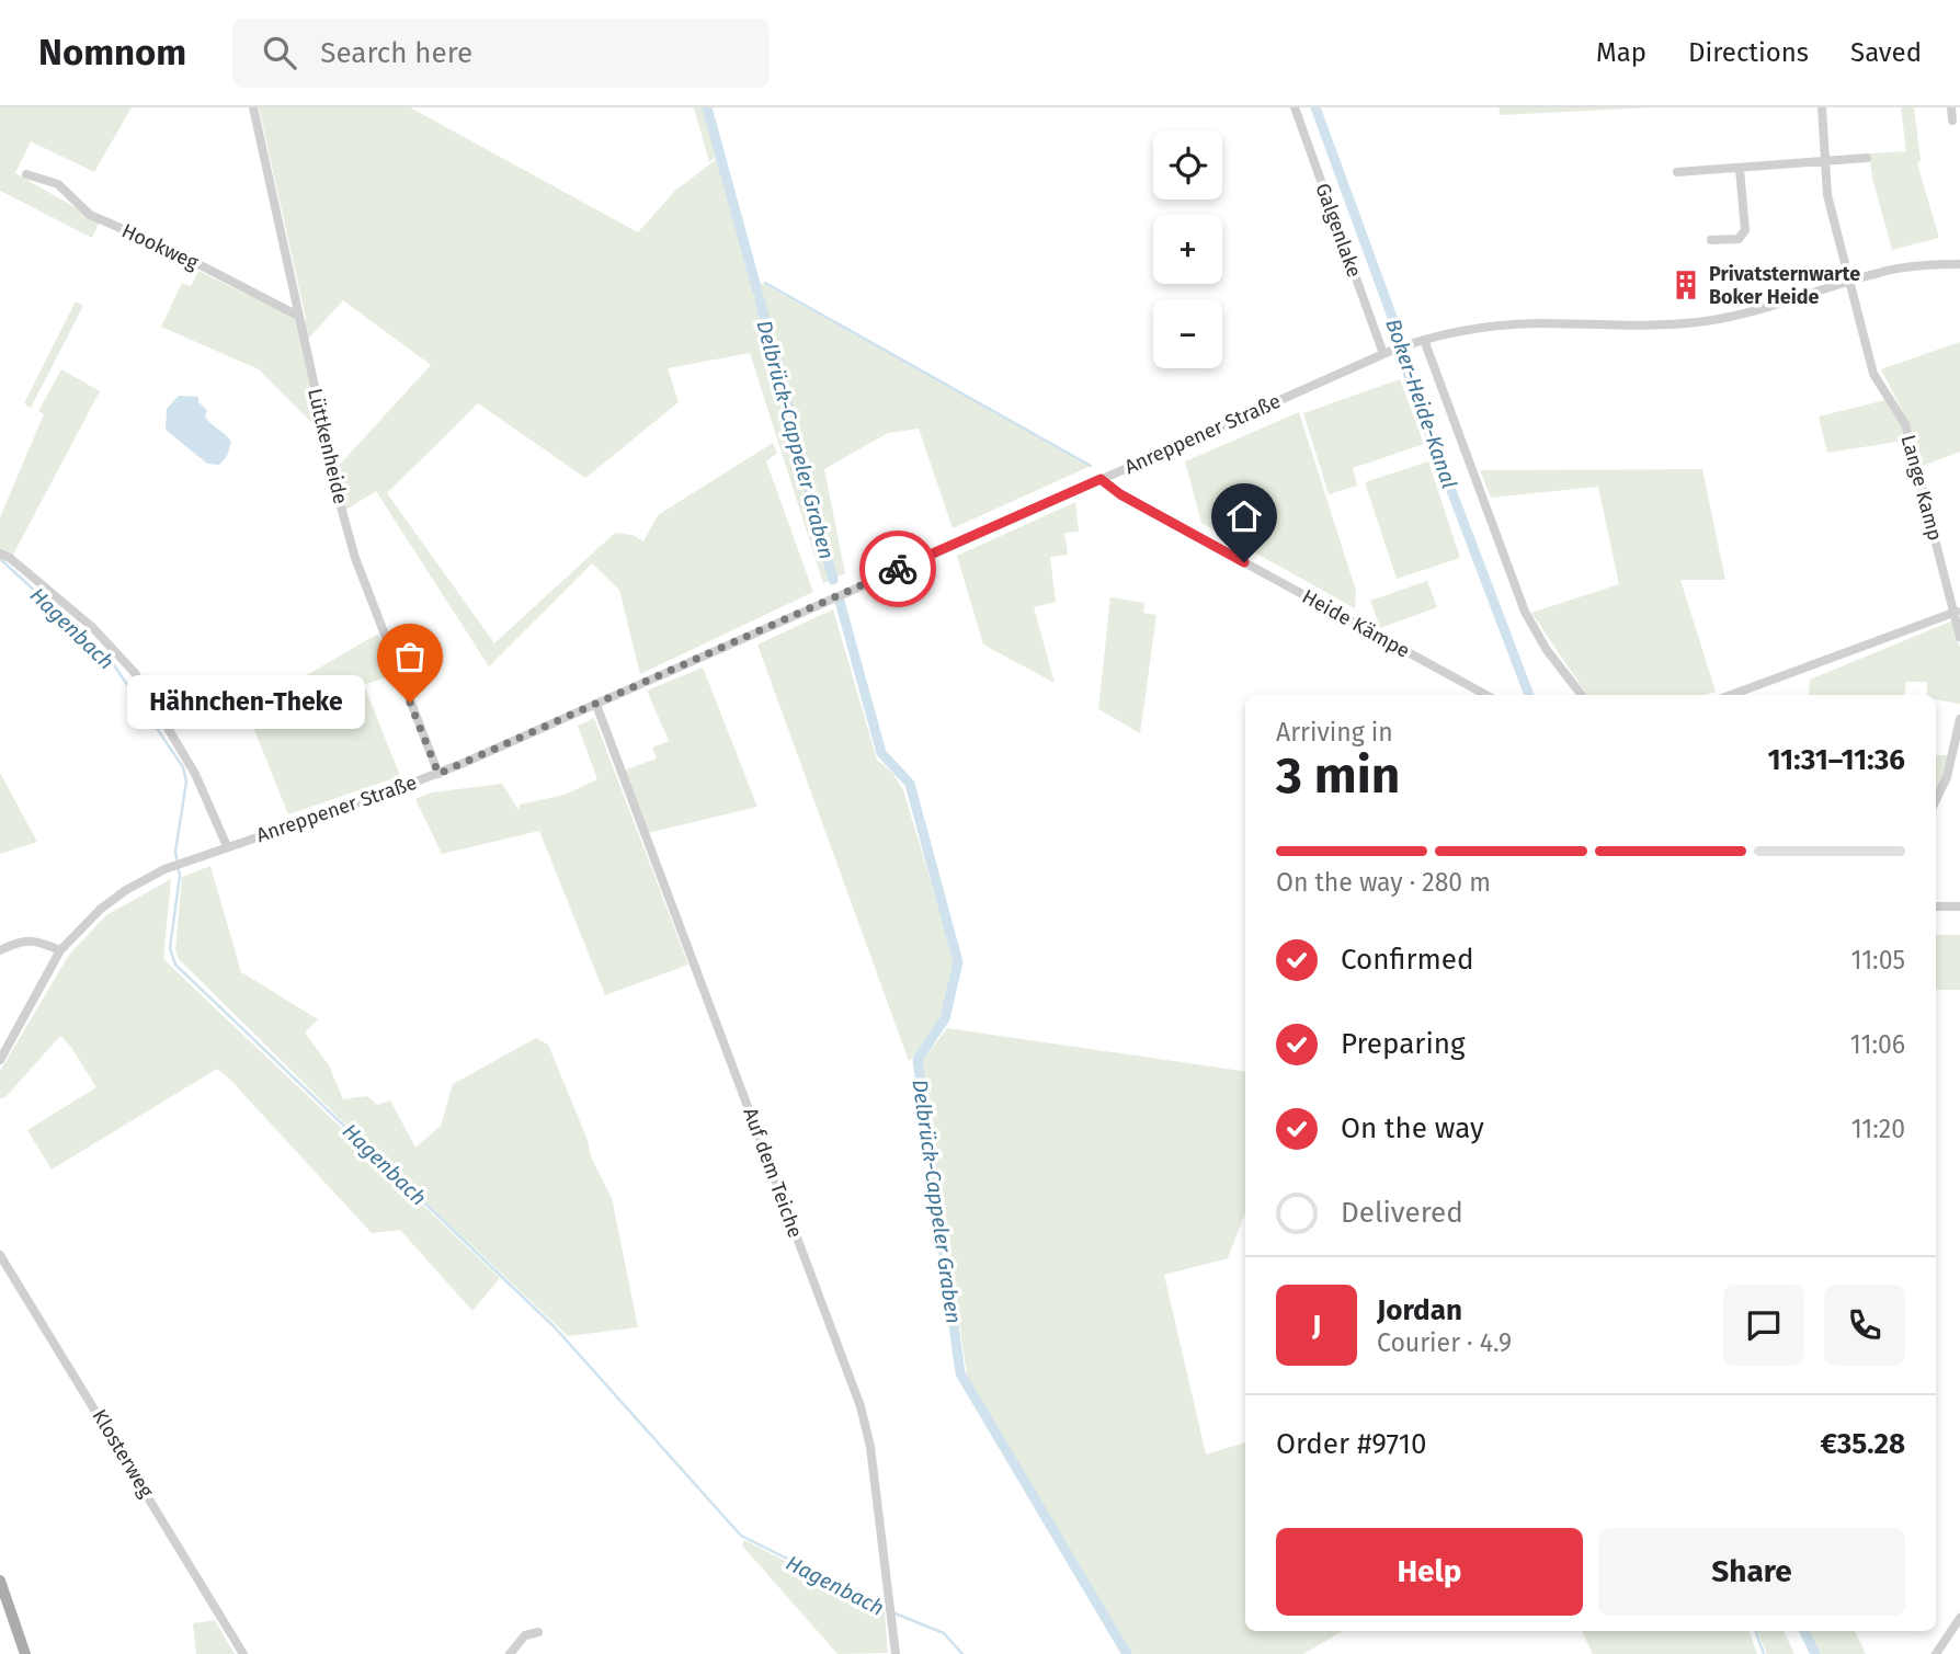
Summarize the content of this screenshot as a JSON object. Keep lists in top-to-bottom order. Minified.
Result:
{"streets":{"street":["Galgenlake","Hookweg","Anreppener Straße","Lüttkenheide","Lange Kamp","Heide Kämpe","Auf dem Teiche","Klosterweg"]},"crossings":[["Galgenlake","Anreppener Straße"],["Hookweg","Lüttkenheide"],["Anreppener Straße","Lüttkenheide"],["Anreppener Straße","Lange Kamp"],["Anreppener Straße","Heide Kämpe"],["Anreppener Straße","Auf dem Teiche"]],"water":["Boker-Heide-Kanal","Delbrück-Cappeler Graben","Hagenbach"],"places":{"building":["Privatsternwarte Boker Heide"],"other":["Hähnchen-Theke"]},"page":{"header":"Nomnom","search":"Search here","nav":["Map","Directions","Saved"],"map_buttons":["+","−"],"bubble":"Hähnchen-Theke","heading":["3 min","Arriving in","11:31–11:36"],"panel":["Jordan","Courier · 4.9","Order #9710","€35.28"],"bar":"On the way · 280 m","list":[["Confirmed","11:05"],["Preparing","11:06"],["On the way","11:20"],"Delivered"],"round":"J","buttons":["Help","Share"]}}
